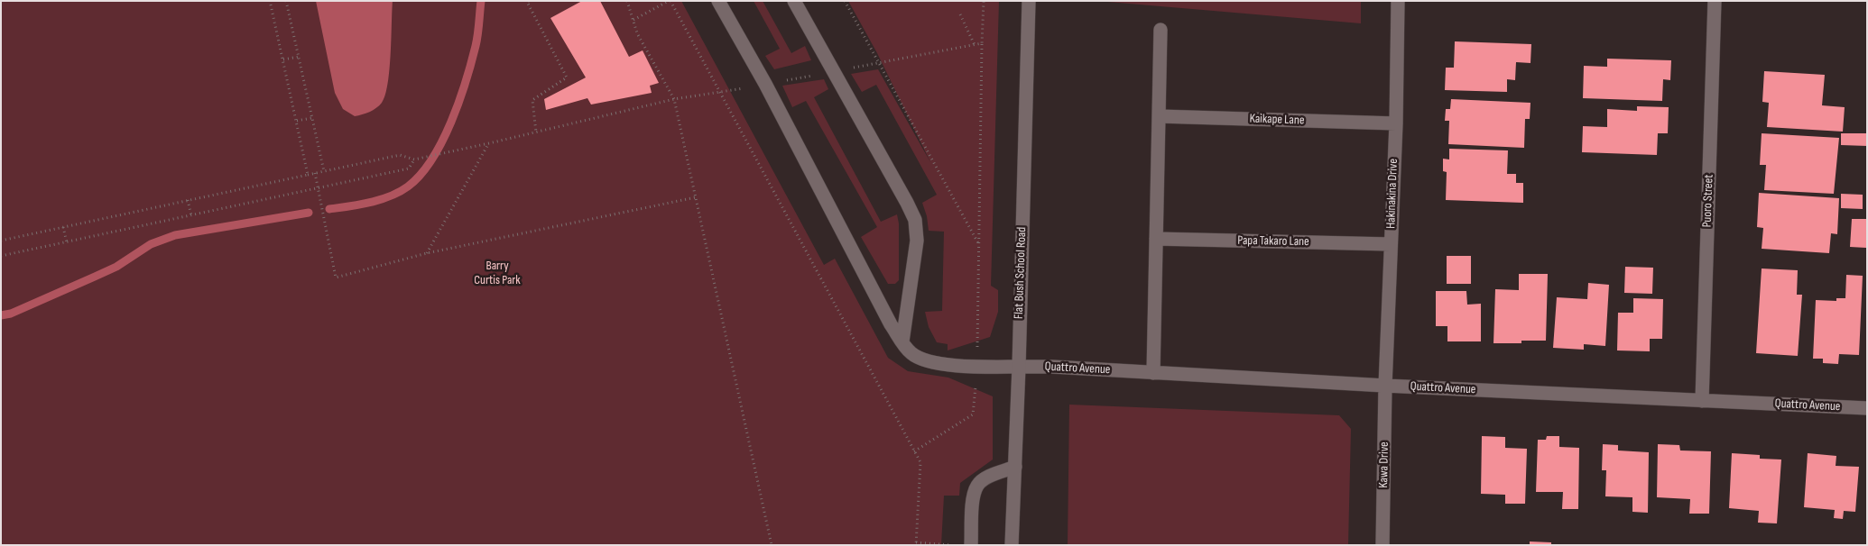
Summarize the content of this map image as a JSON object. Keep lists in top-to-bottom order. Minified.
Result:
{"streets":{"street":["Kaikape Lane","Hakinakina Drive","Puoro Street","Papa Takaro Lane","Flat Bush School Road","Quattro Avenue","Kawa Drive"]},"crossings":[["Kaikape Lane","Hakinakina Drive"],["Hakinakina Drive","Papa Takaro Lane"],["Hakinakina Drive","Quattro Avenue"],["Hakinakina Drive","Kawa Drive"],["Puoro Street","Quattro Avenue"],["Flat Bush School Road","Quattro Avenue"],["Quattro Avenue","Kawa Drive"]],"parks":["Barry Curtis Park"]}
